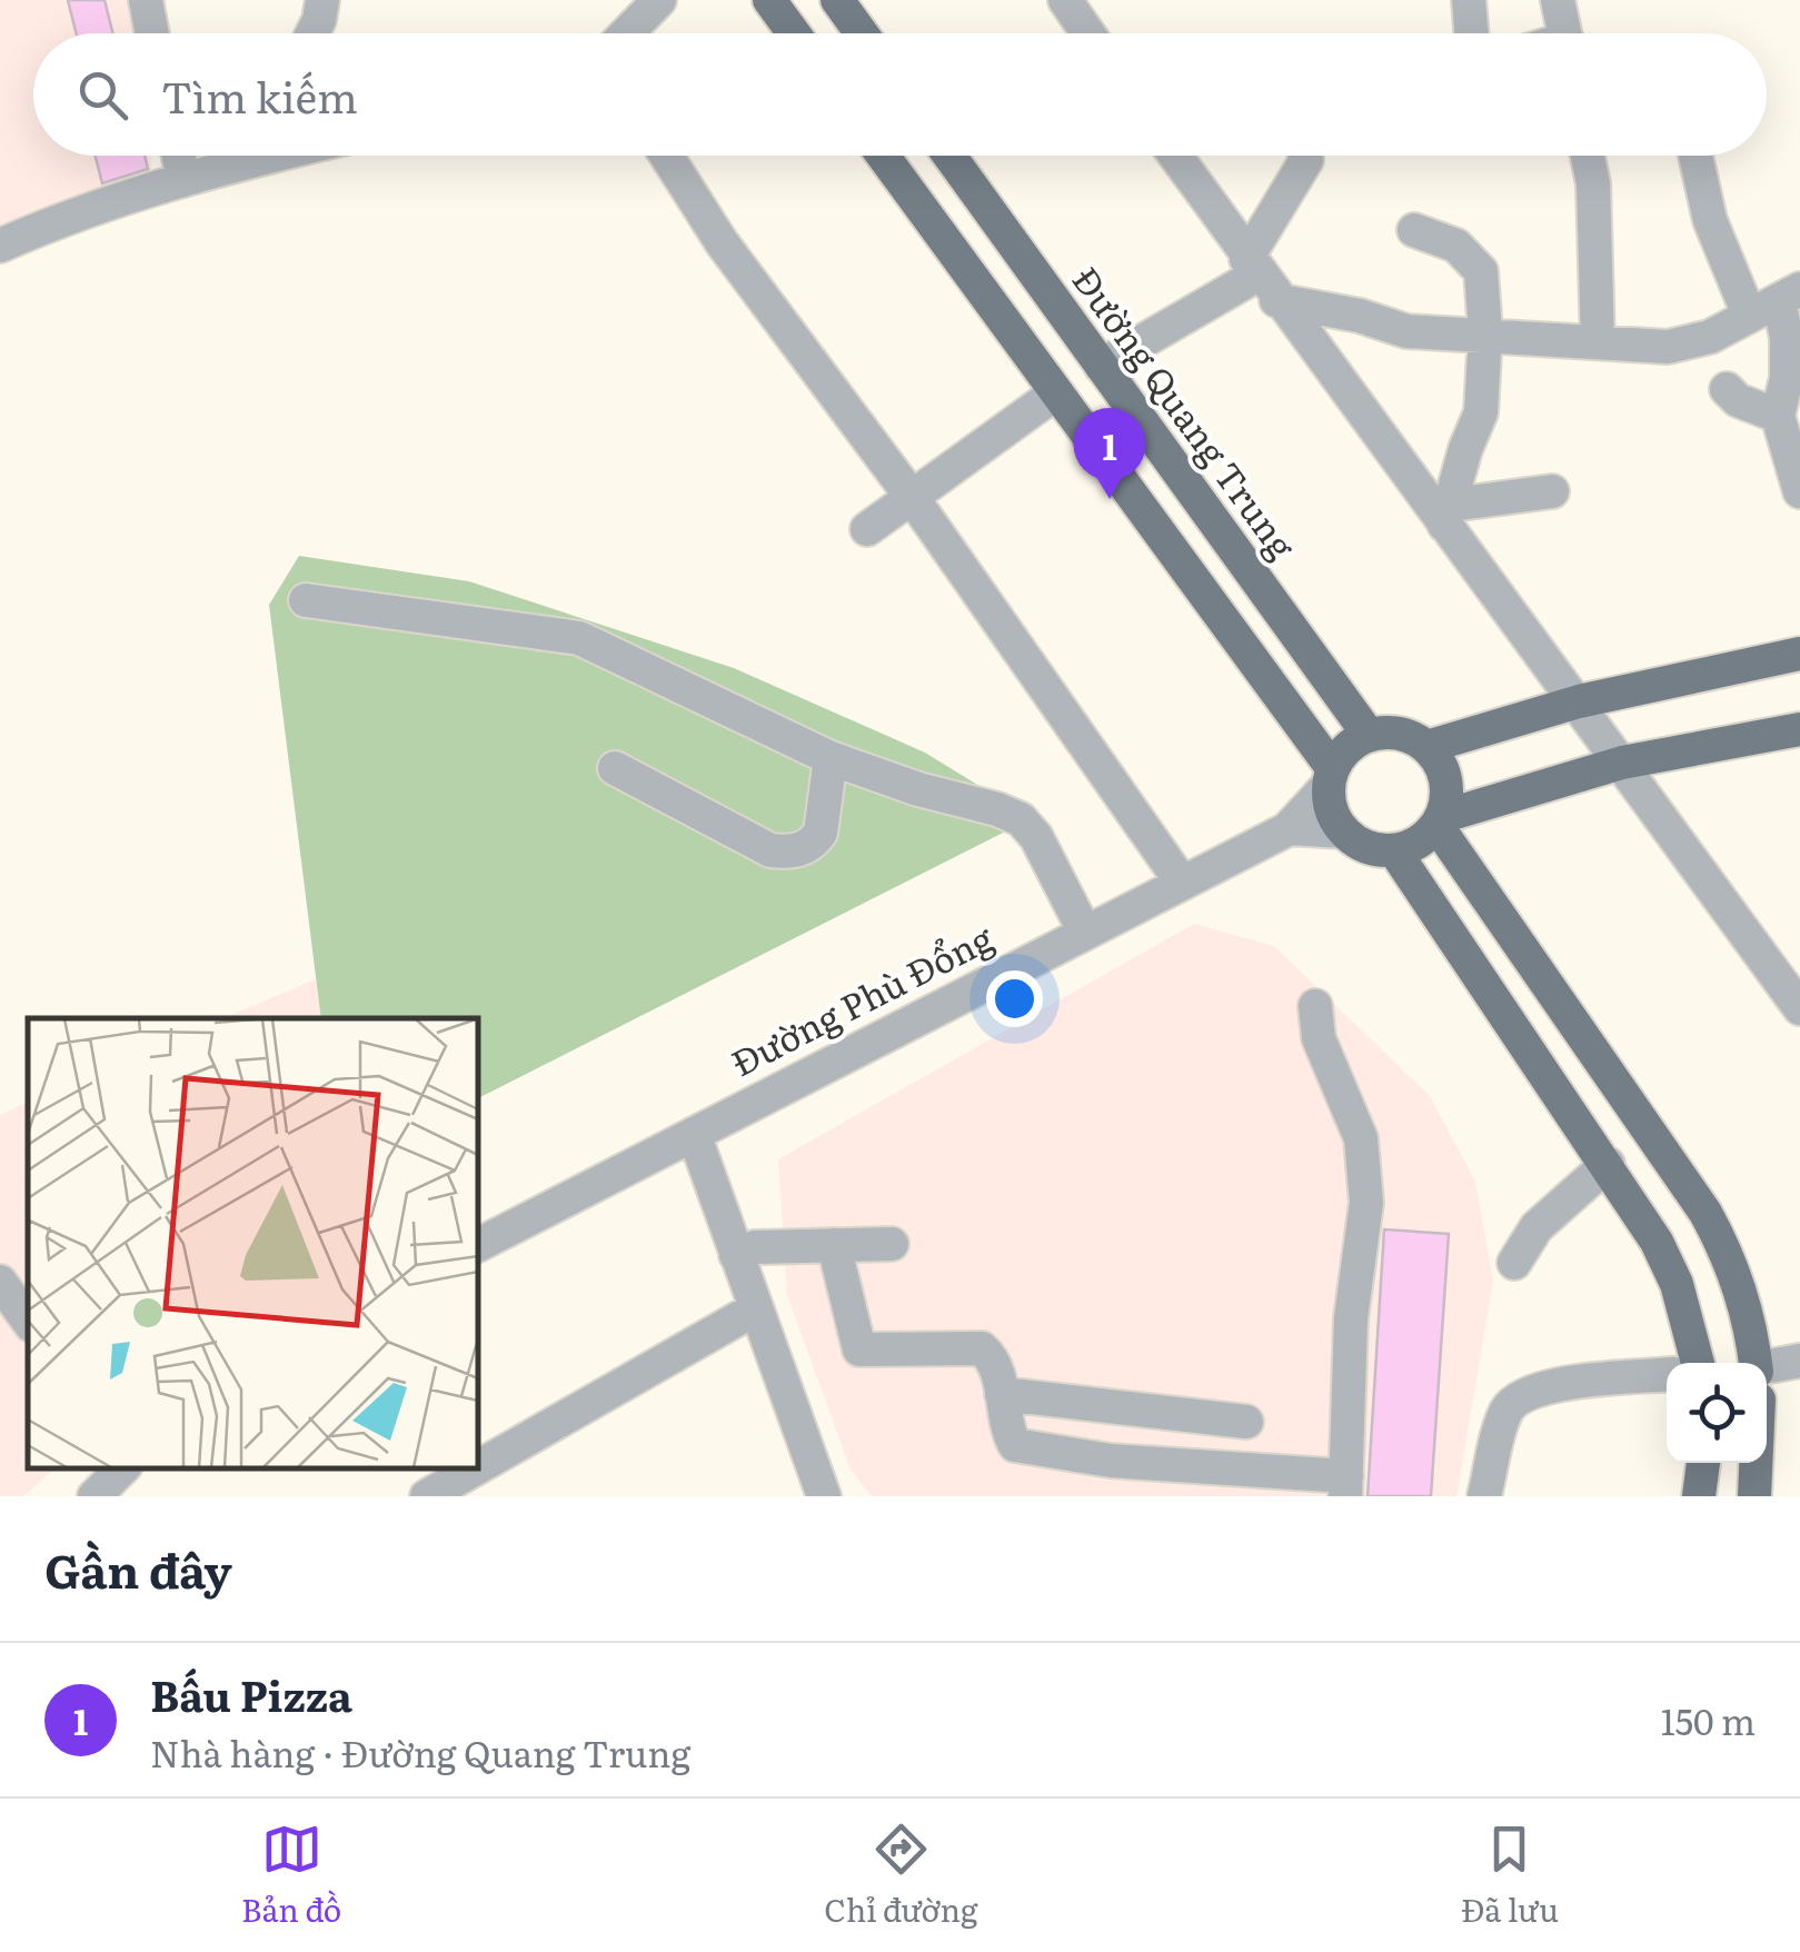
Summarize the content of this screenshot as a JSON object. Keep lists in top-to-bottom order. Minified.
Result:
{"streets":{"main road":["Đường Quang Trung"],"street":["Đường Phù Đổng"]},"crossings":[["Đường Quang Trung","Đường Phù Đổng"]],"page":{"search":"Tìm kiếm","pins":"1","heading":"Gần đây","list":[{"mark":"1","name":"Bấu Pizza","note":"Nhà hàng · Đường Quang Trung","value":"150 m"}],"nav":["Bản đồ","Chỉ đường","Đã lưu"]}}
